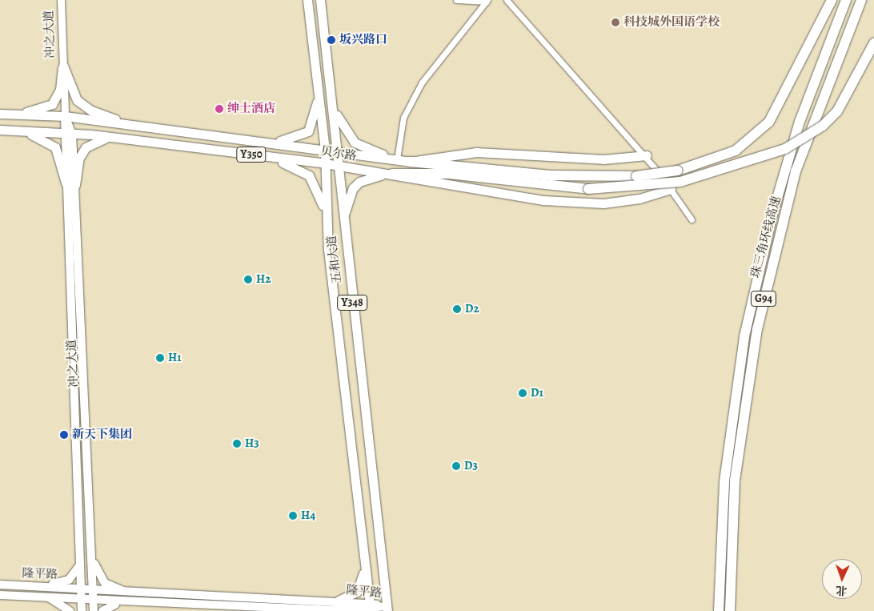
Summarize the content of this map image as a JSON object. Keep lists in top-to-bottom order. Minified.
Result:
{"streets":{"highway":["珠三角环线高速","G94"],"main road":["冲之大道","贝尔路","Y350","五和大道","Y348","隆平路"]},"crossings":[["冲之大道","贝尔路"],["冲之大道","隆平路"],["贝尔路","五和大道"],["五和大道","隆平路"]],"places":["科技城外国语学校","坂兴路口","绅士酒店","H2","D2","H1","D1","新天下集团","H3","D3","H4"],"north":"bottom"}
